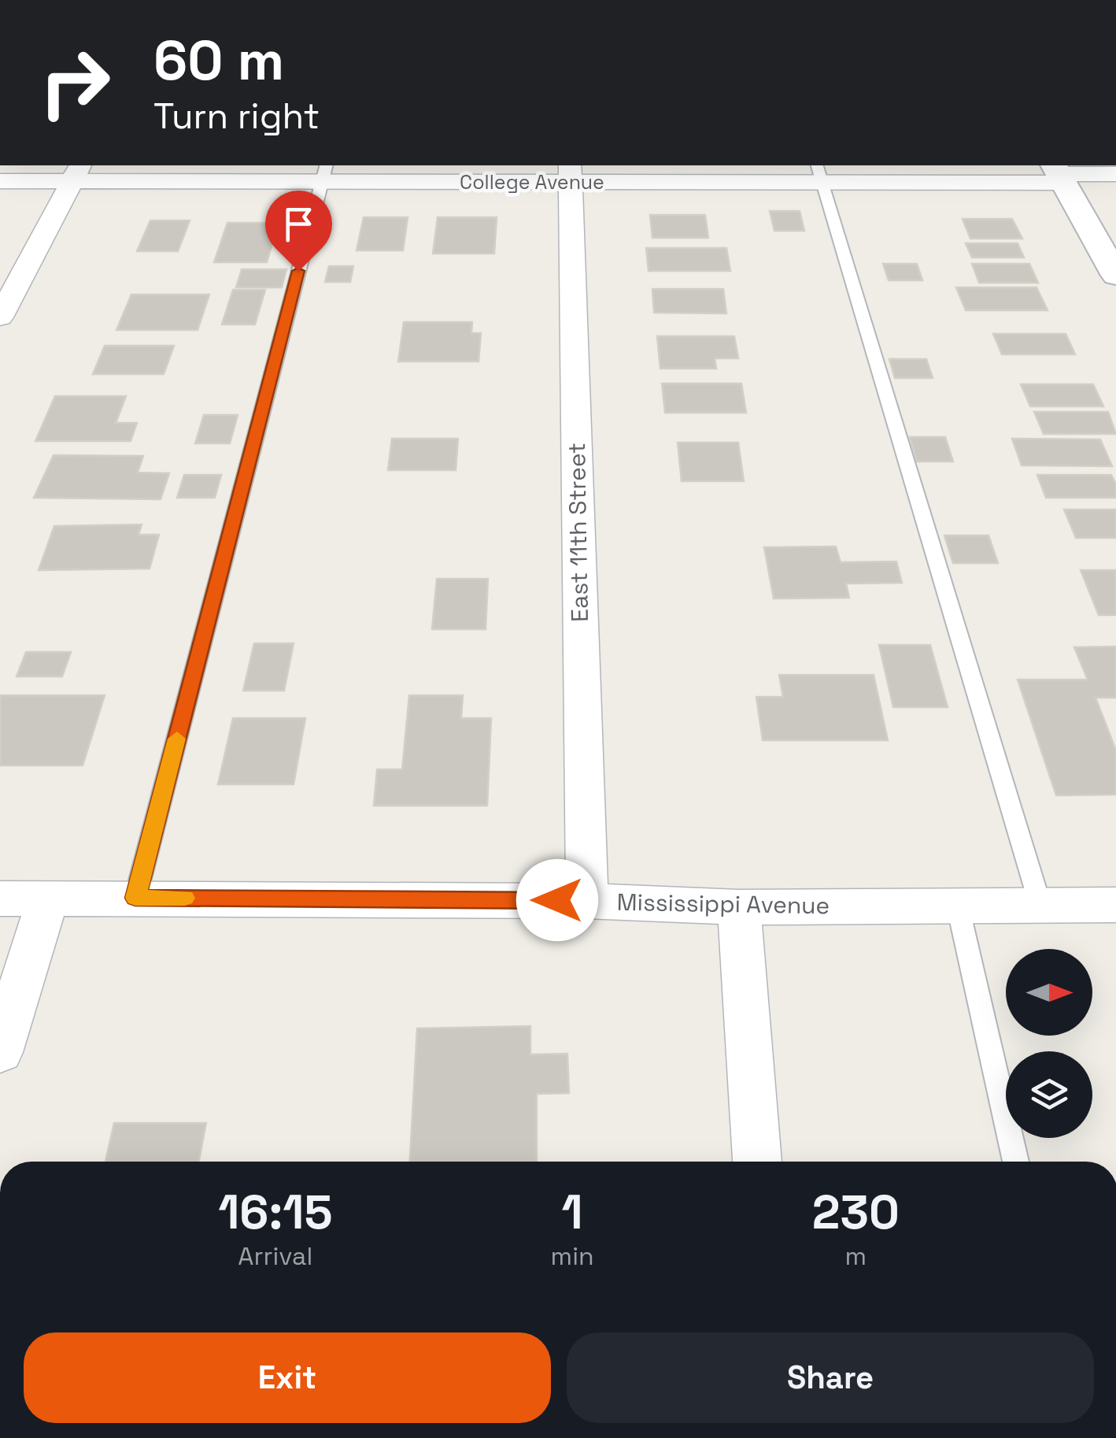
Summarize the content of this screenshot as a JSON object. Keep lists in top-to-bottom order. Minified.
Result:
{"streets":{"street":["College Avenue","East 11th Street","Mississippi Avenue"]},"crossings":[["College Avenue","East 11th Street"],["East 11th Street","Mississippi Avenue"]],"north":"right","page":{"turn":["60 m","Turn right"],"eta":["16:15","Arrival","1","min","230","m"],"buttons":["Exit","Share"]}}
